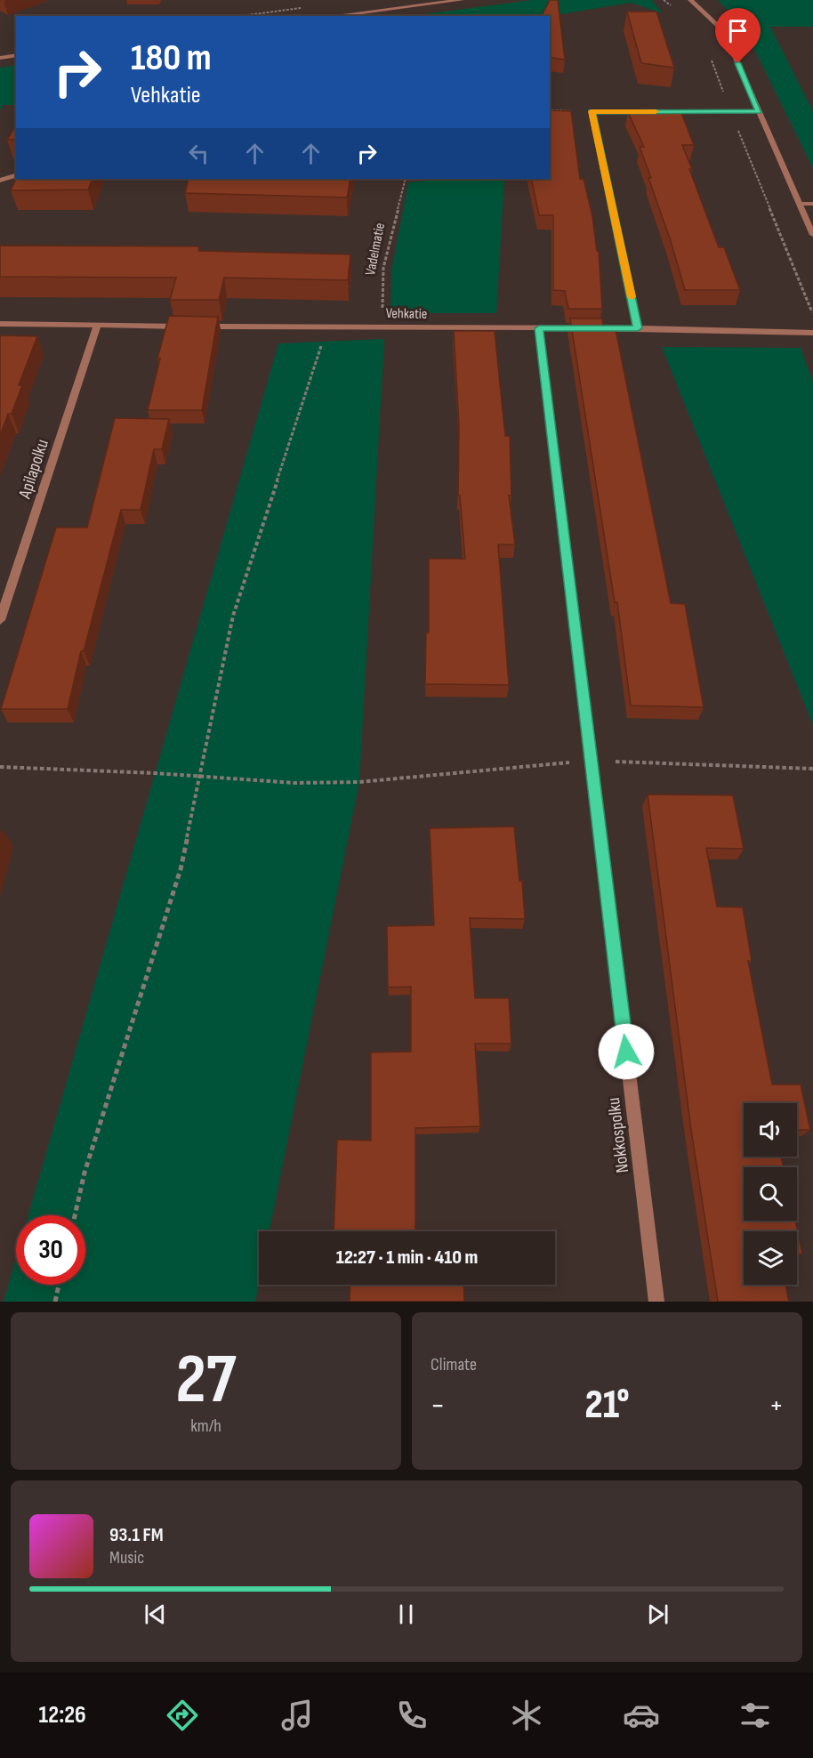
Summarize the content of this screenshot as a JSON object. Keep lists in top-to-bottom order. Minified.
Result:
{"streets":{"street":["Vehkatie","Apilapolku","Nokkospolku"],"path":["Vadelmatie"]},"crossings":[["Vadelmatie","Vehkatie"],["Vehkatie","Apilapolku"],["Vehkatie","Nokkospolku"]],"page":{"turn":["180 m","Vehkatie"],"limit":"30","trip":"12:27 · 1 min · 410 m","tile":[["27","km/h"],"Climate"],"heat":["−","21°","+"],"song":["93.1 FM","Music"],"tabs":"12:26"}}
